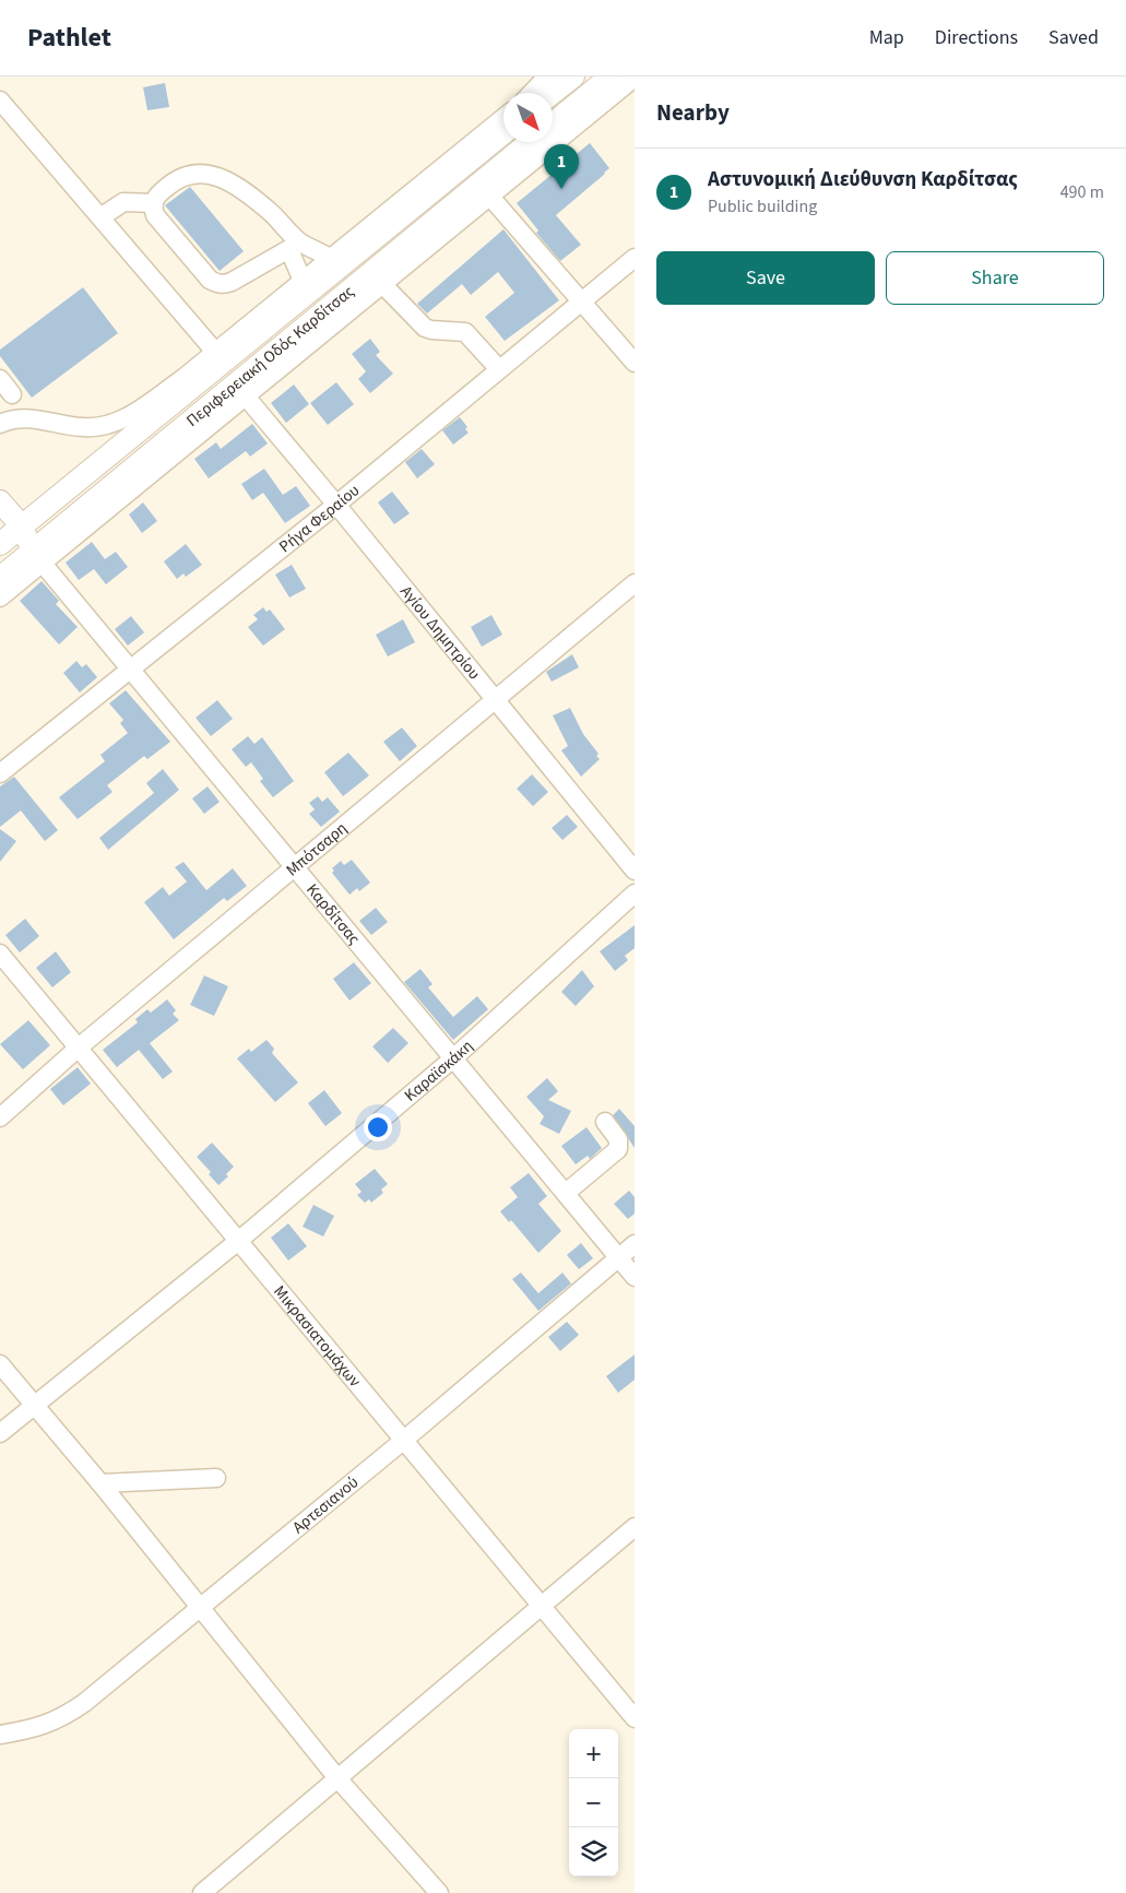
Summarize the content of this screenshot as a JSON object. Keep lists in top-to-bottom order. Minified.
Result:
{"streets":{"main road":["Περιφερειακή Οδός Καρδίτσας"],"street":["Ρήγα Φεραίου","Αγίου Δημητρίου","Μπότσαρη","Καρδίτσας","Καραϊσκάκη","Μικρασιατομάχων","Αρτεσιανού"]},"crossings":[["Περιφερειακή Οδός Καρδίτσας","Καρδίτσας"],["Ρήγα Φεραίου","Αγίου Δημητρίου"],["Ρήγα Φεραίου","Καρδίτσας"],["Αγίου Δημητρίου","Μπότσαρη"],["Μπότσαρη","Καρδίτσας"],["Μπότσαρη","Μικρασιατομάχων"],["Καρδίτσας","Καραϊσκάκη"],["Καρδίτσας","Αρτεσιανού"],["Καραϊσκάκη","Μικρασιατομάχων"],["Μικρασιατομάχων","Αρτεσιανού"]],"north":"bottom right","page":{"header":"Pathlet","nav":["Map","Directions","Saved"],"heading":"Nearby","pins":"1","list":[{"mark":"1","name":"Αστυνομική Διεύθυνση Καρδίτσας","note":"Public building","value":"490 m"}],"buttons":["Save","Share"],"map_buttons":["+","−"]}}
